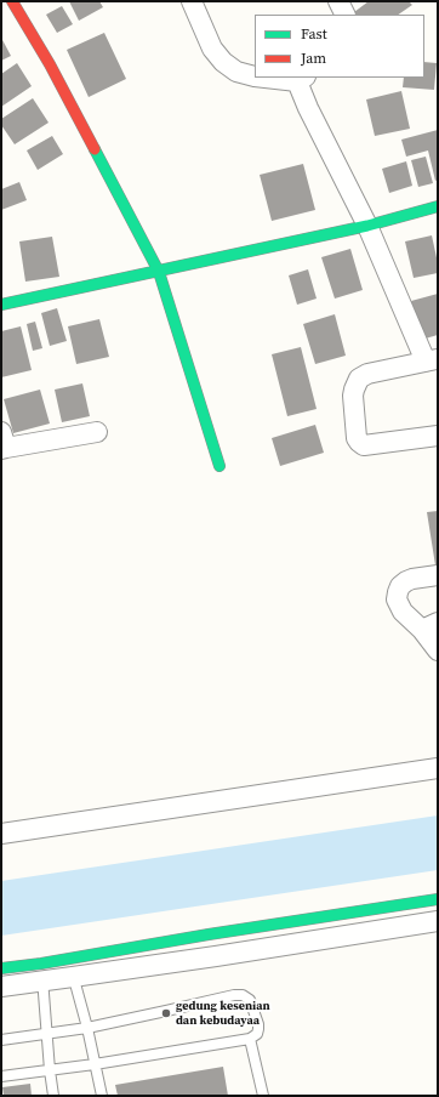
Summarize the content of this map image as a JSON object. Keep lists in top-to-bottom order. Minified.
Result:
{"places":["gedung kesenian dan kebudayaa"],"legend":["Fast","Jam"]}
